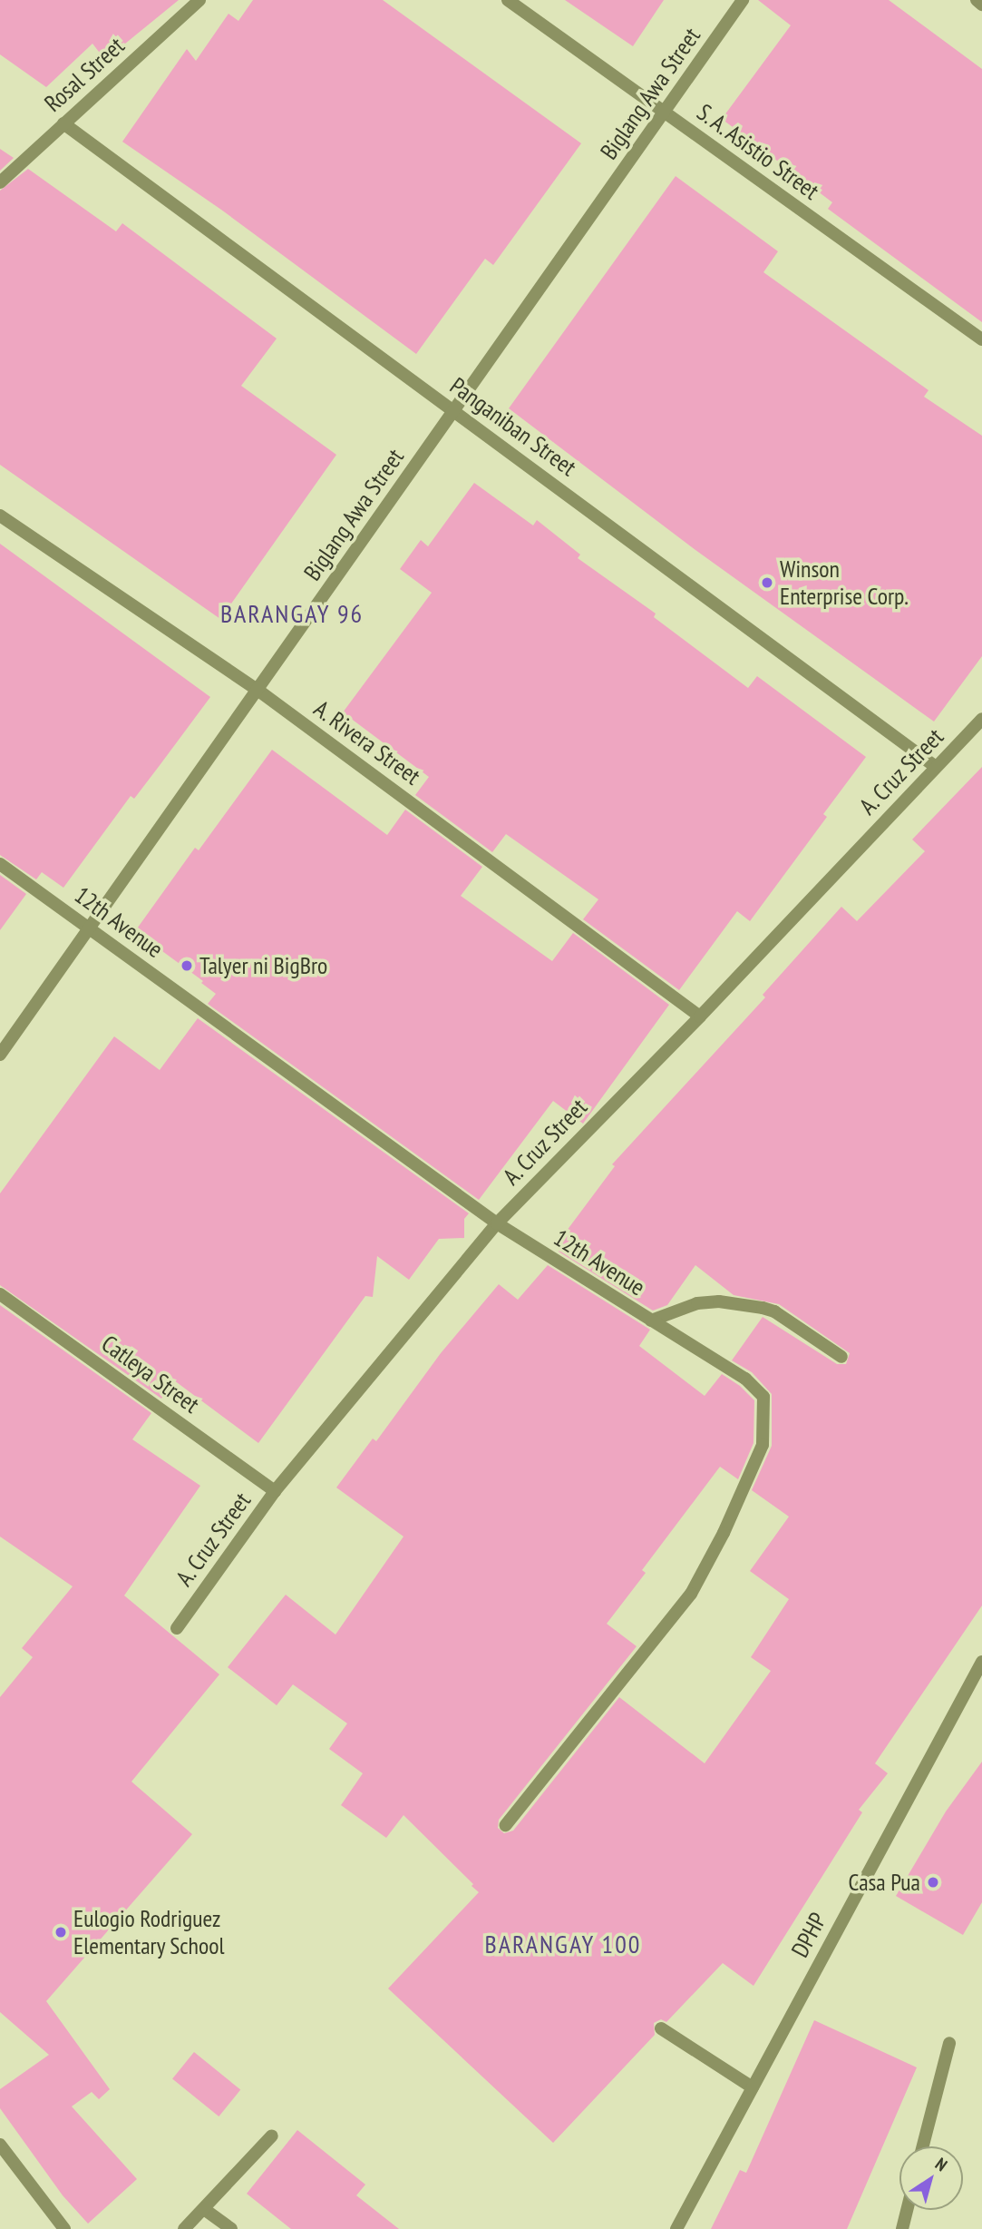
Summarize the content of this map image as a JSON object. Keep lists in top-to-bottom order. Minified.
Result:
{"streets":{"street":["Rosal Street","Biglang Awa Street","S. A. Asistio Street","Panganiban Street","A. Rivera Street","A. Cruz Street","12th Avenue","Catleya Street","DPHP"]},"crossings":[["Rosal Street","Panganiban Street"],["Biglang Awa Street","S. A. Asistio Street"],["Biglang Awa Street","Panganiban Street"],["Biglang Awa Street","A. Rivera Street"],["Biglang Awa Street","12th Avenue"],["Panganiban Street","A. Cruz Street"],["A. Rivera Street","A. Cruz Street"],["A. Cruz Street","12th Avenue"],["A. Cruz Street","Catleya Street"]],"districts":["BARANGAY 96","BARANGAY 100"],"places":["Winson Enterprise Corp.","Talyer ni BigBro","Casa Pua","Eulogio Rodriguez Elementary School"],"north":"top right"}
